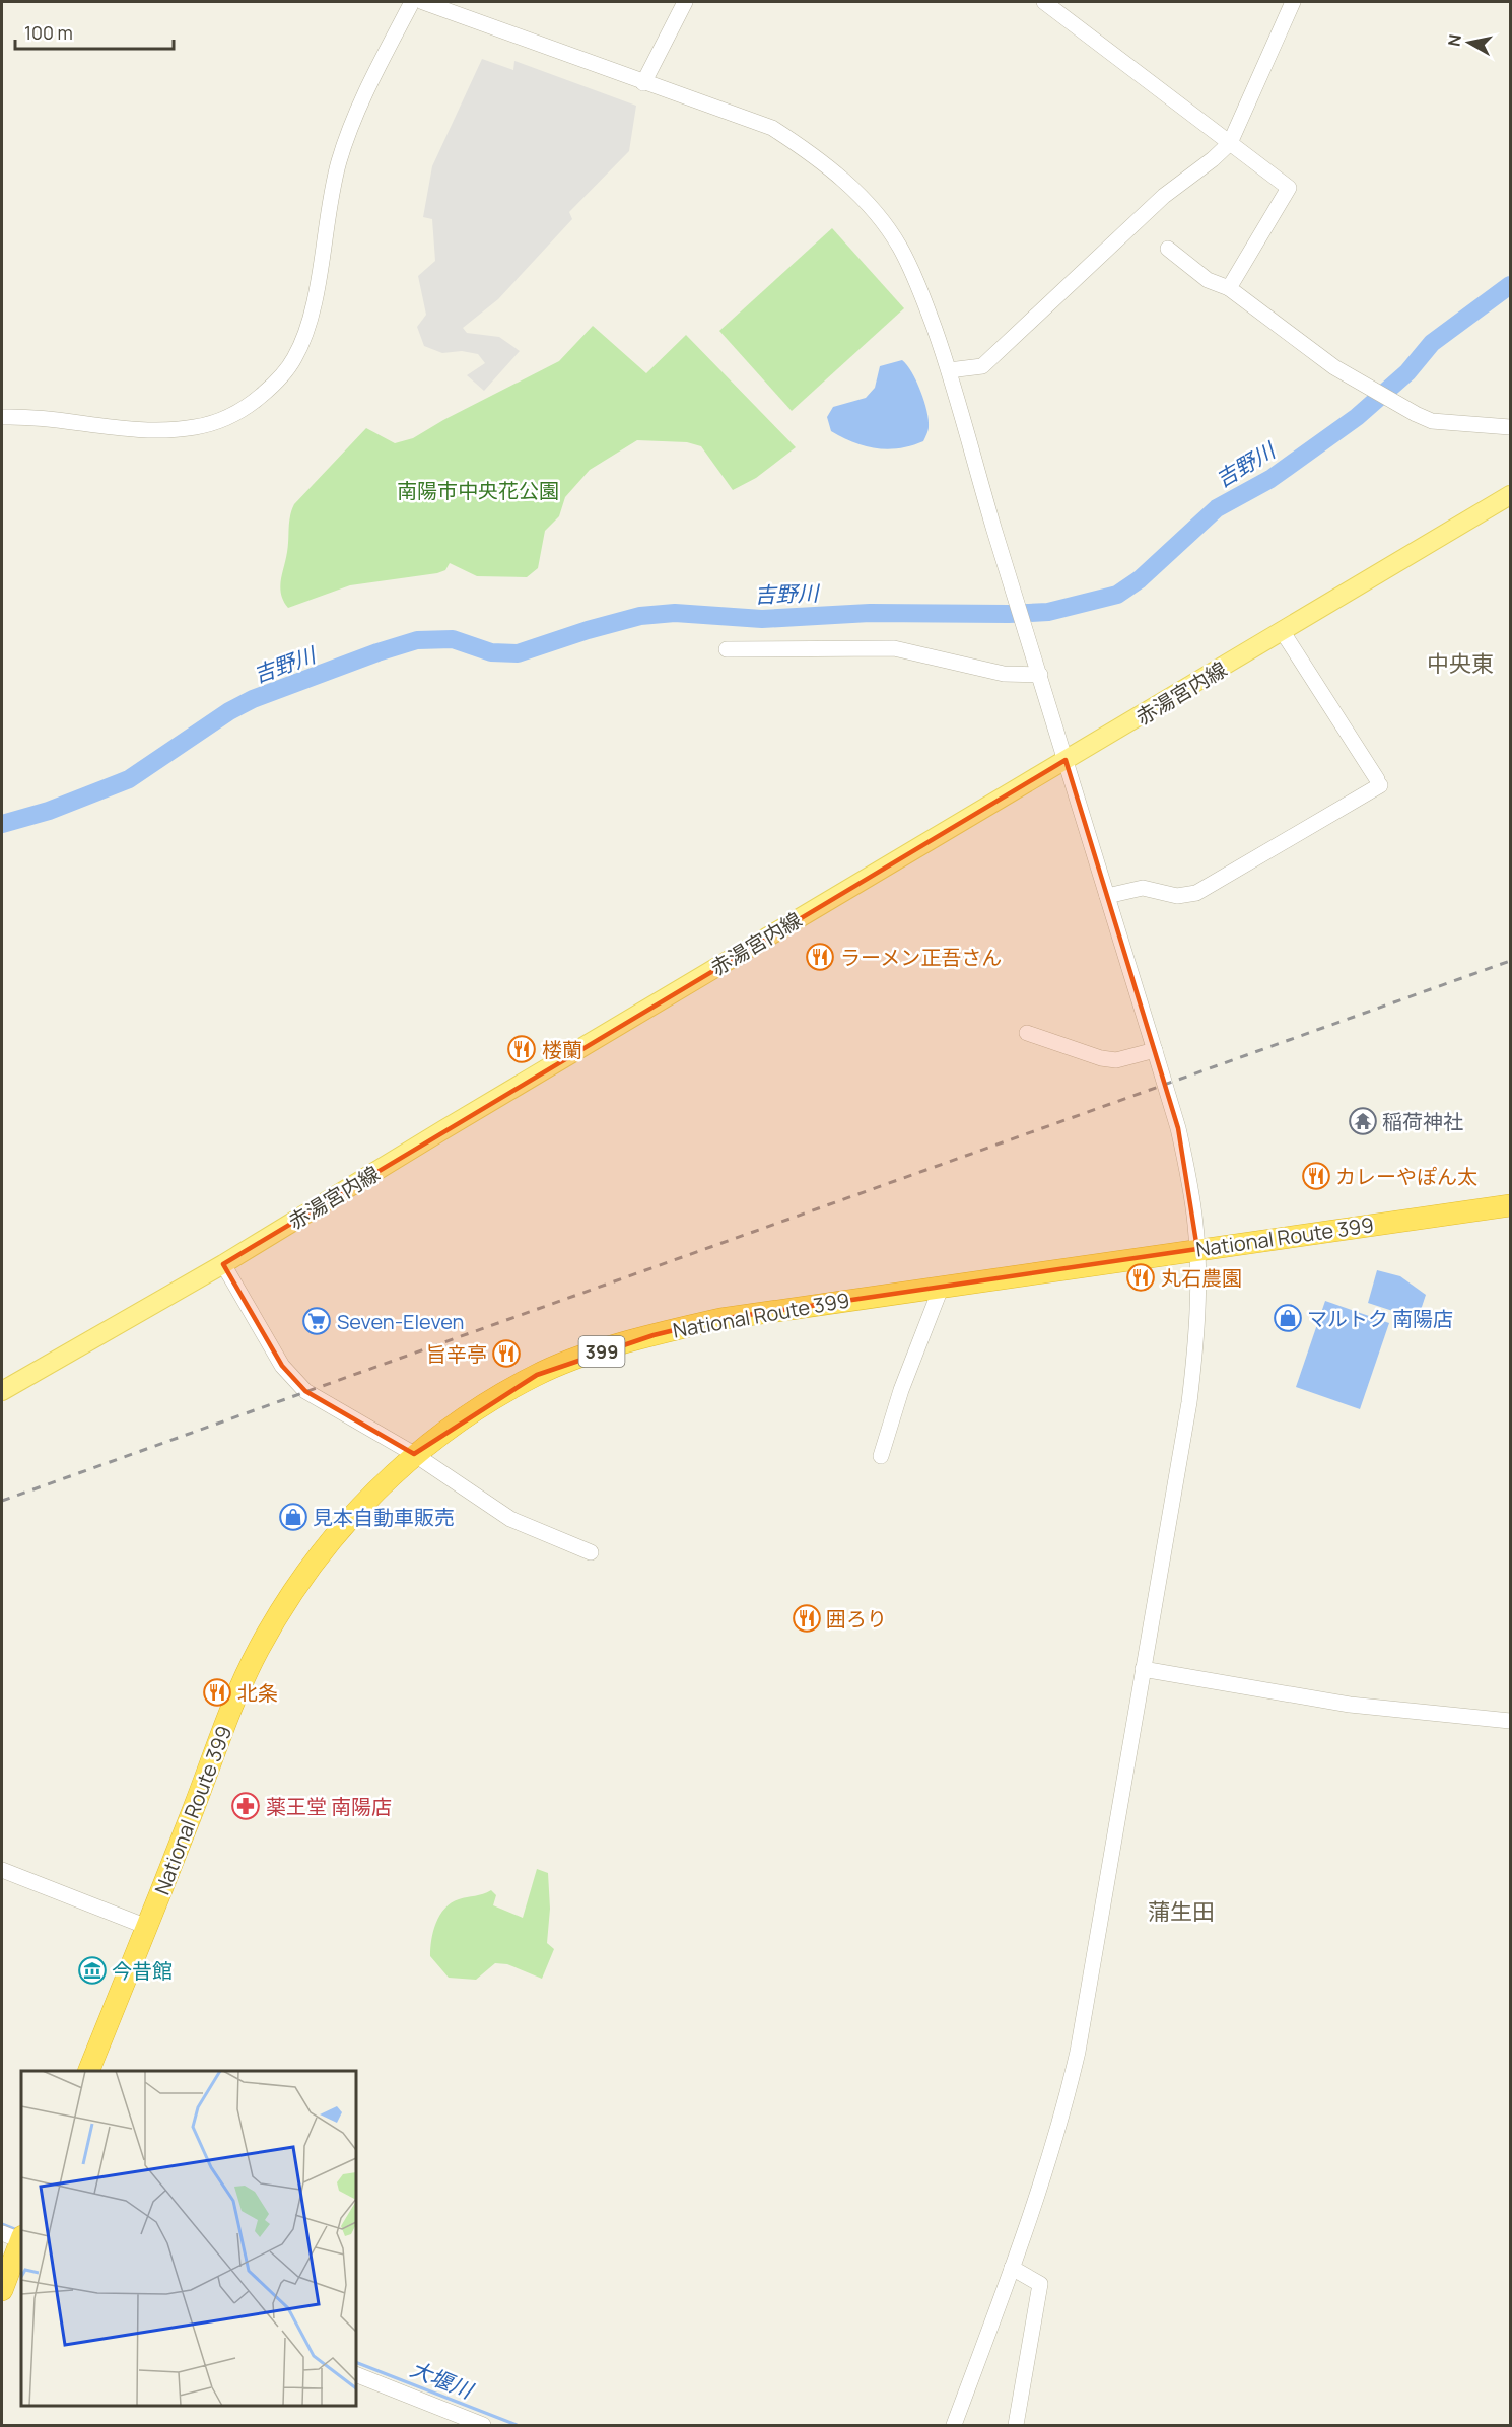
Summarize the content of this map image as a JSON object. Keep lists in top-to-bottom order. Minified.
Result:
{"streets":{"highway":["National Route 399","399"],"main road":["赤湯宮内線"]},"districts":["中央東","蒲生田"],"water":["吉野川","大堰川"],"parks":["南陽市中央花公園"],"places":{"restaurant":["ラーメン正吾さん","楼蘭","カレーやぽん太","丸石農園","旨辛亭","囲ろり","北条"],"temple":["稲荷神社"],"shop":["マルトク 南陽店","見本自動車販売"],"supermarket":["Seven-Eleven"],"pharmacy":["薬王堂 南陽店"],"museum":["今昔館"]},"scale_bar":"100 m","north":"left"}
